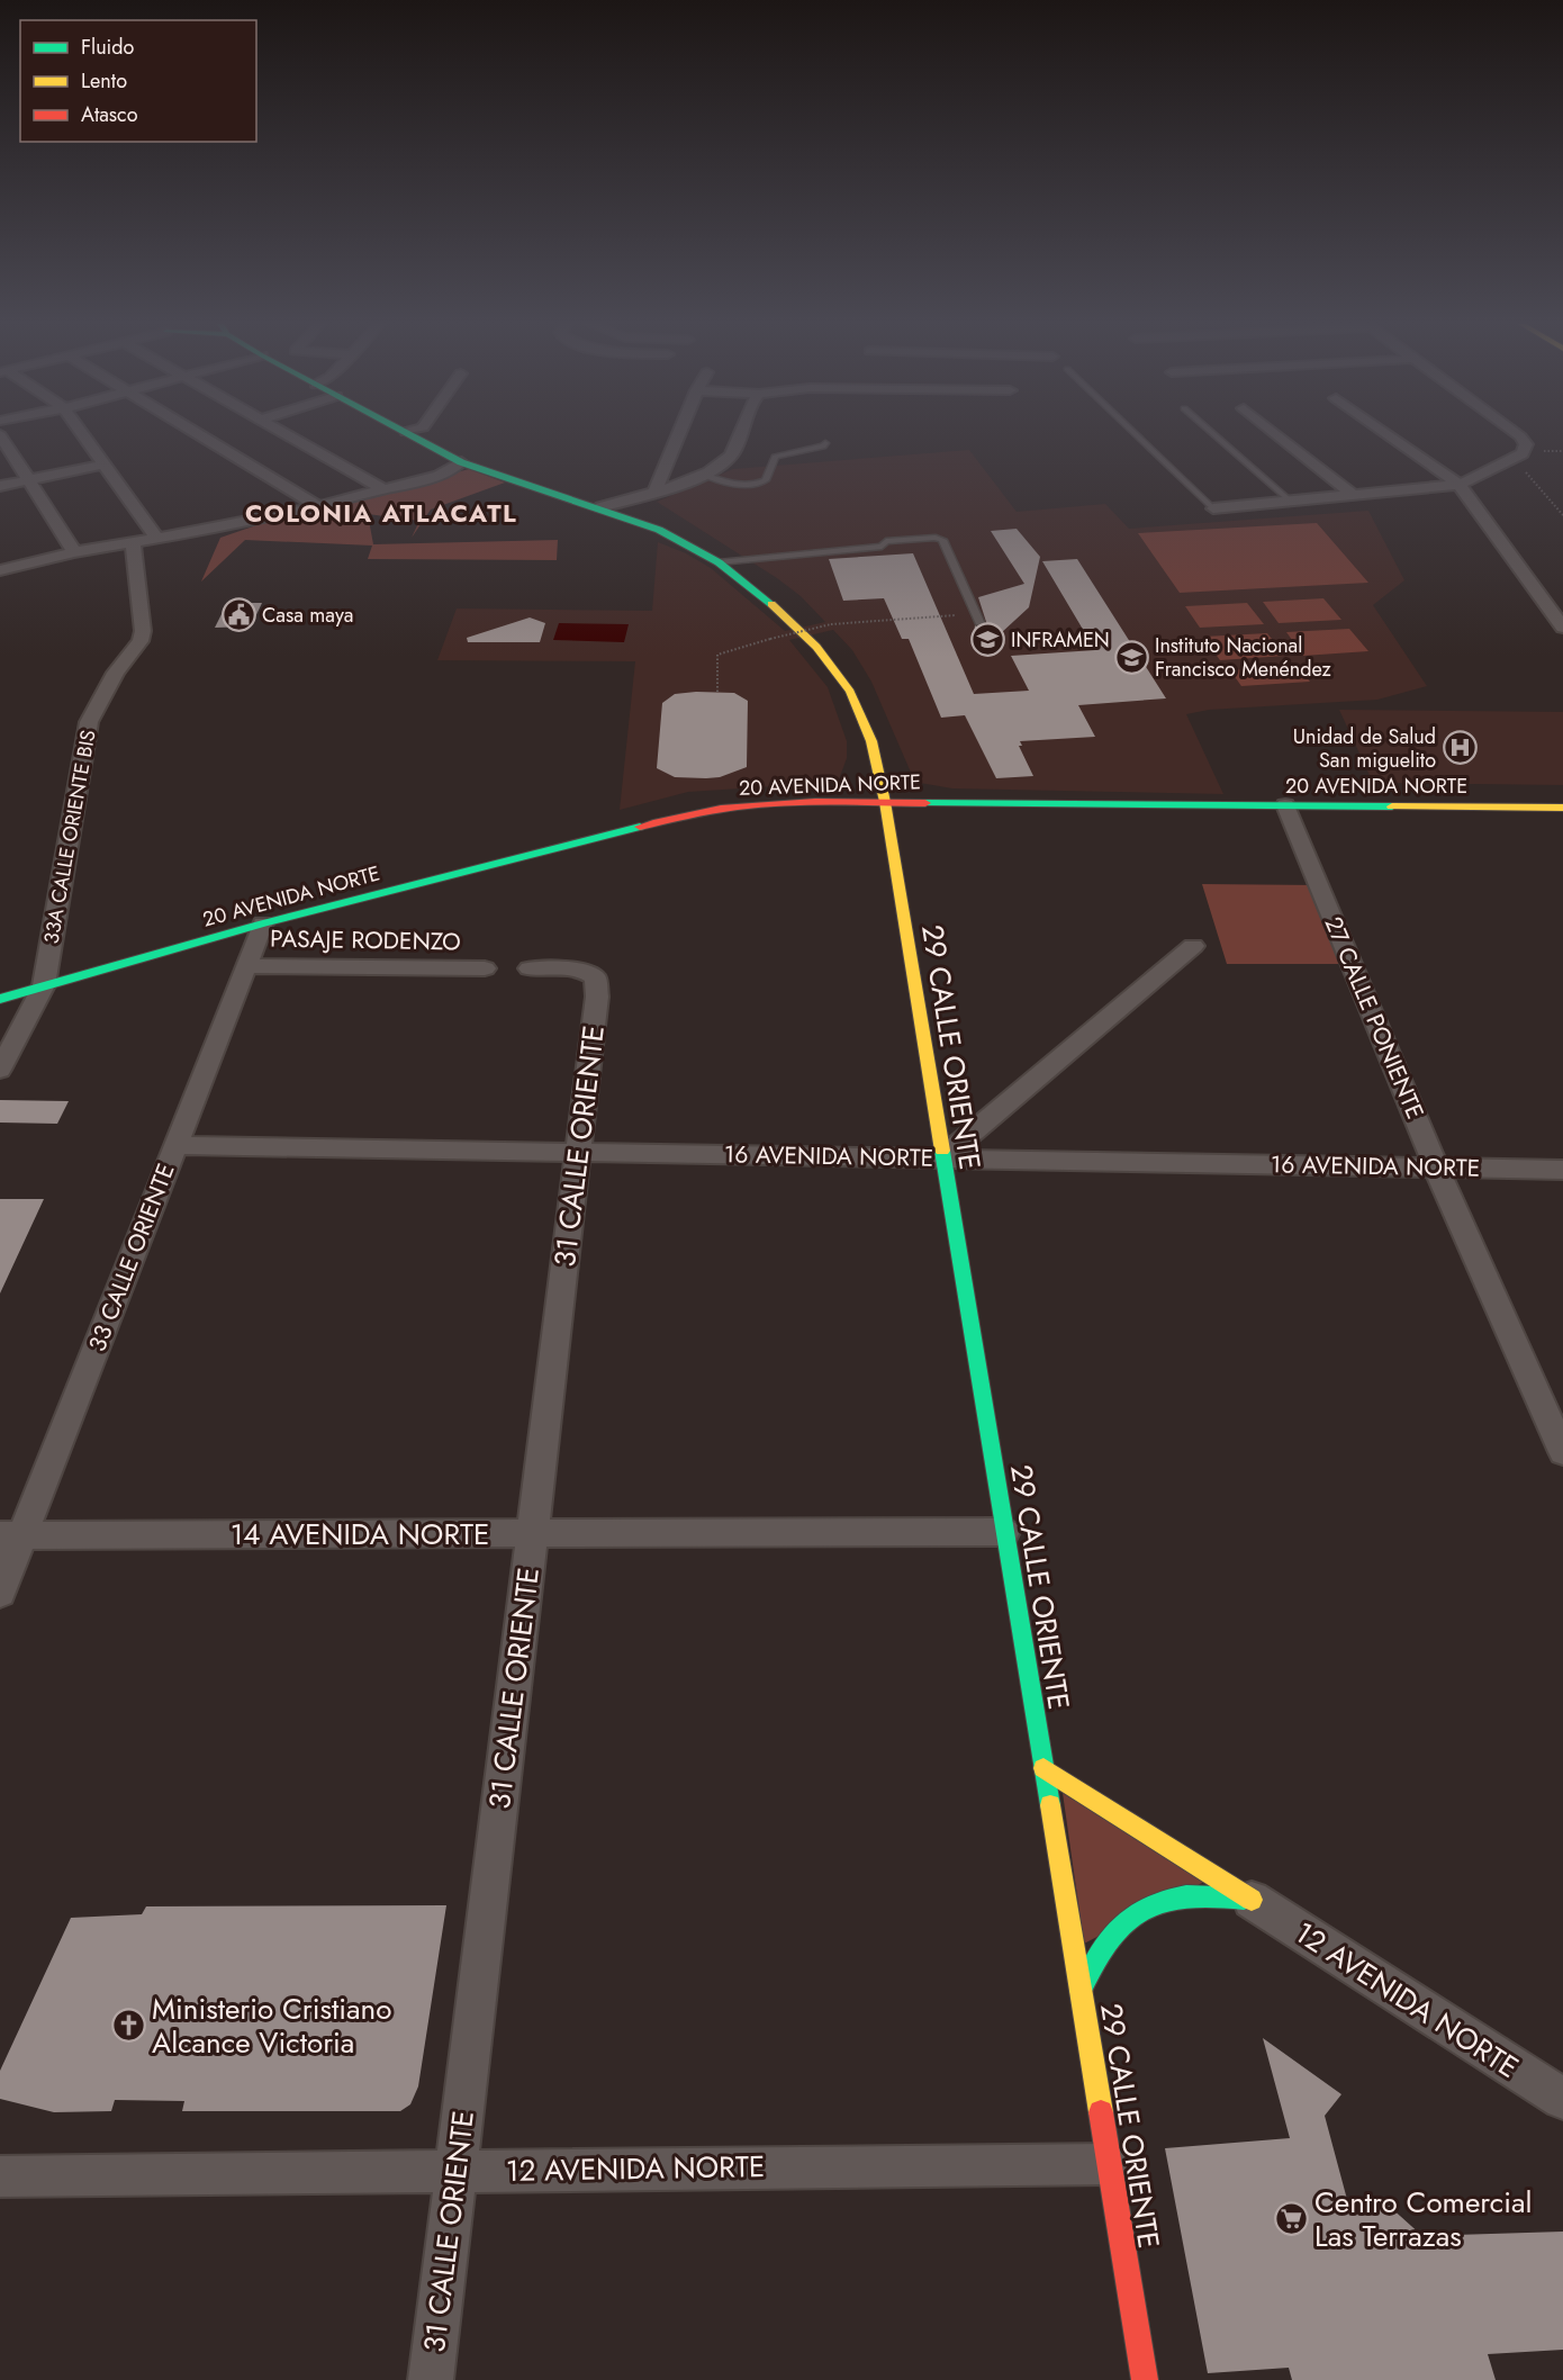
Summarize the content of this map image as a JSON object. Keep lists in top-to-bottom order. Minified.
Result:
{"streets":{"street":["20 AVENIDA NORTE","33A CALLE ORIENTE BIS","PASAJE RODENZO","27 CALLE PONIENTE","29 CALLE ORIENTE","31 CALLE ORIENTE","16 AVENIDA NORTE","33 CALLE ORIENTE","14 AVENIDA NORTE","12 AVENIDA NORTE"]},"crossings":[["20 AVENIDA NORTE","33A CALLE ORIENTE BIS"],["20 AVENIDA NORTE","27 CALLE PONIENTE"],["20 AVENIDA NORTE","29 CALLE ORIENTE"],["20 AVENIDA NORTE","33 CALLE ORIENTE"],["PASAJE RODENZO","33 CALLE ORIENTE"],["27 CALLE PONIENTE","16 AVENIDA NORTE"],["29 CALLE ORIENTE","16 AVENIDA NORTE"],["29 CALLE ORIENTE","14 AVENIDA NORTE"],["29 CALLE ORIENTE","12 AVENIDA NORTE"],["31 CALLE ORIENTE","16 AVENIDA NORTE"],["31 CALLE ORIENTE","14 AVENIDA NORTE"],["31 CALLE ORIENTE","12 AVENIDA NORTE"],["16 AVENIDA NORTE","33 CALLE ORIENTE"],["33 CALLE ORIENTE","14 AVENIDA NORTE"]],"districts":["COLONIA ATLACATL"],"places":{"public building":["Casa maya"],"school or university":["INFRAMEN","Instituto Nacional Francisco Menéndez"],"hospital":["Unidad de Salud San miguelito"],"church":["Ministerio Cristiano Alcance Victoria"],"supermarket":["Centro Comercial Las Terrazas"]},"legend":["Fluido","Lento","Atasco"]}
